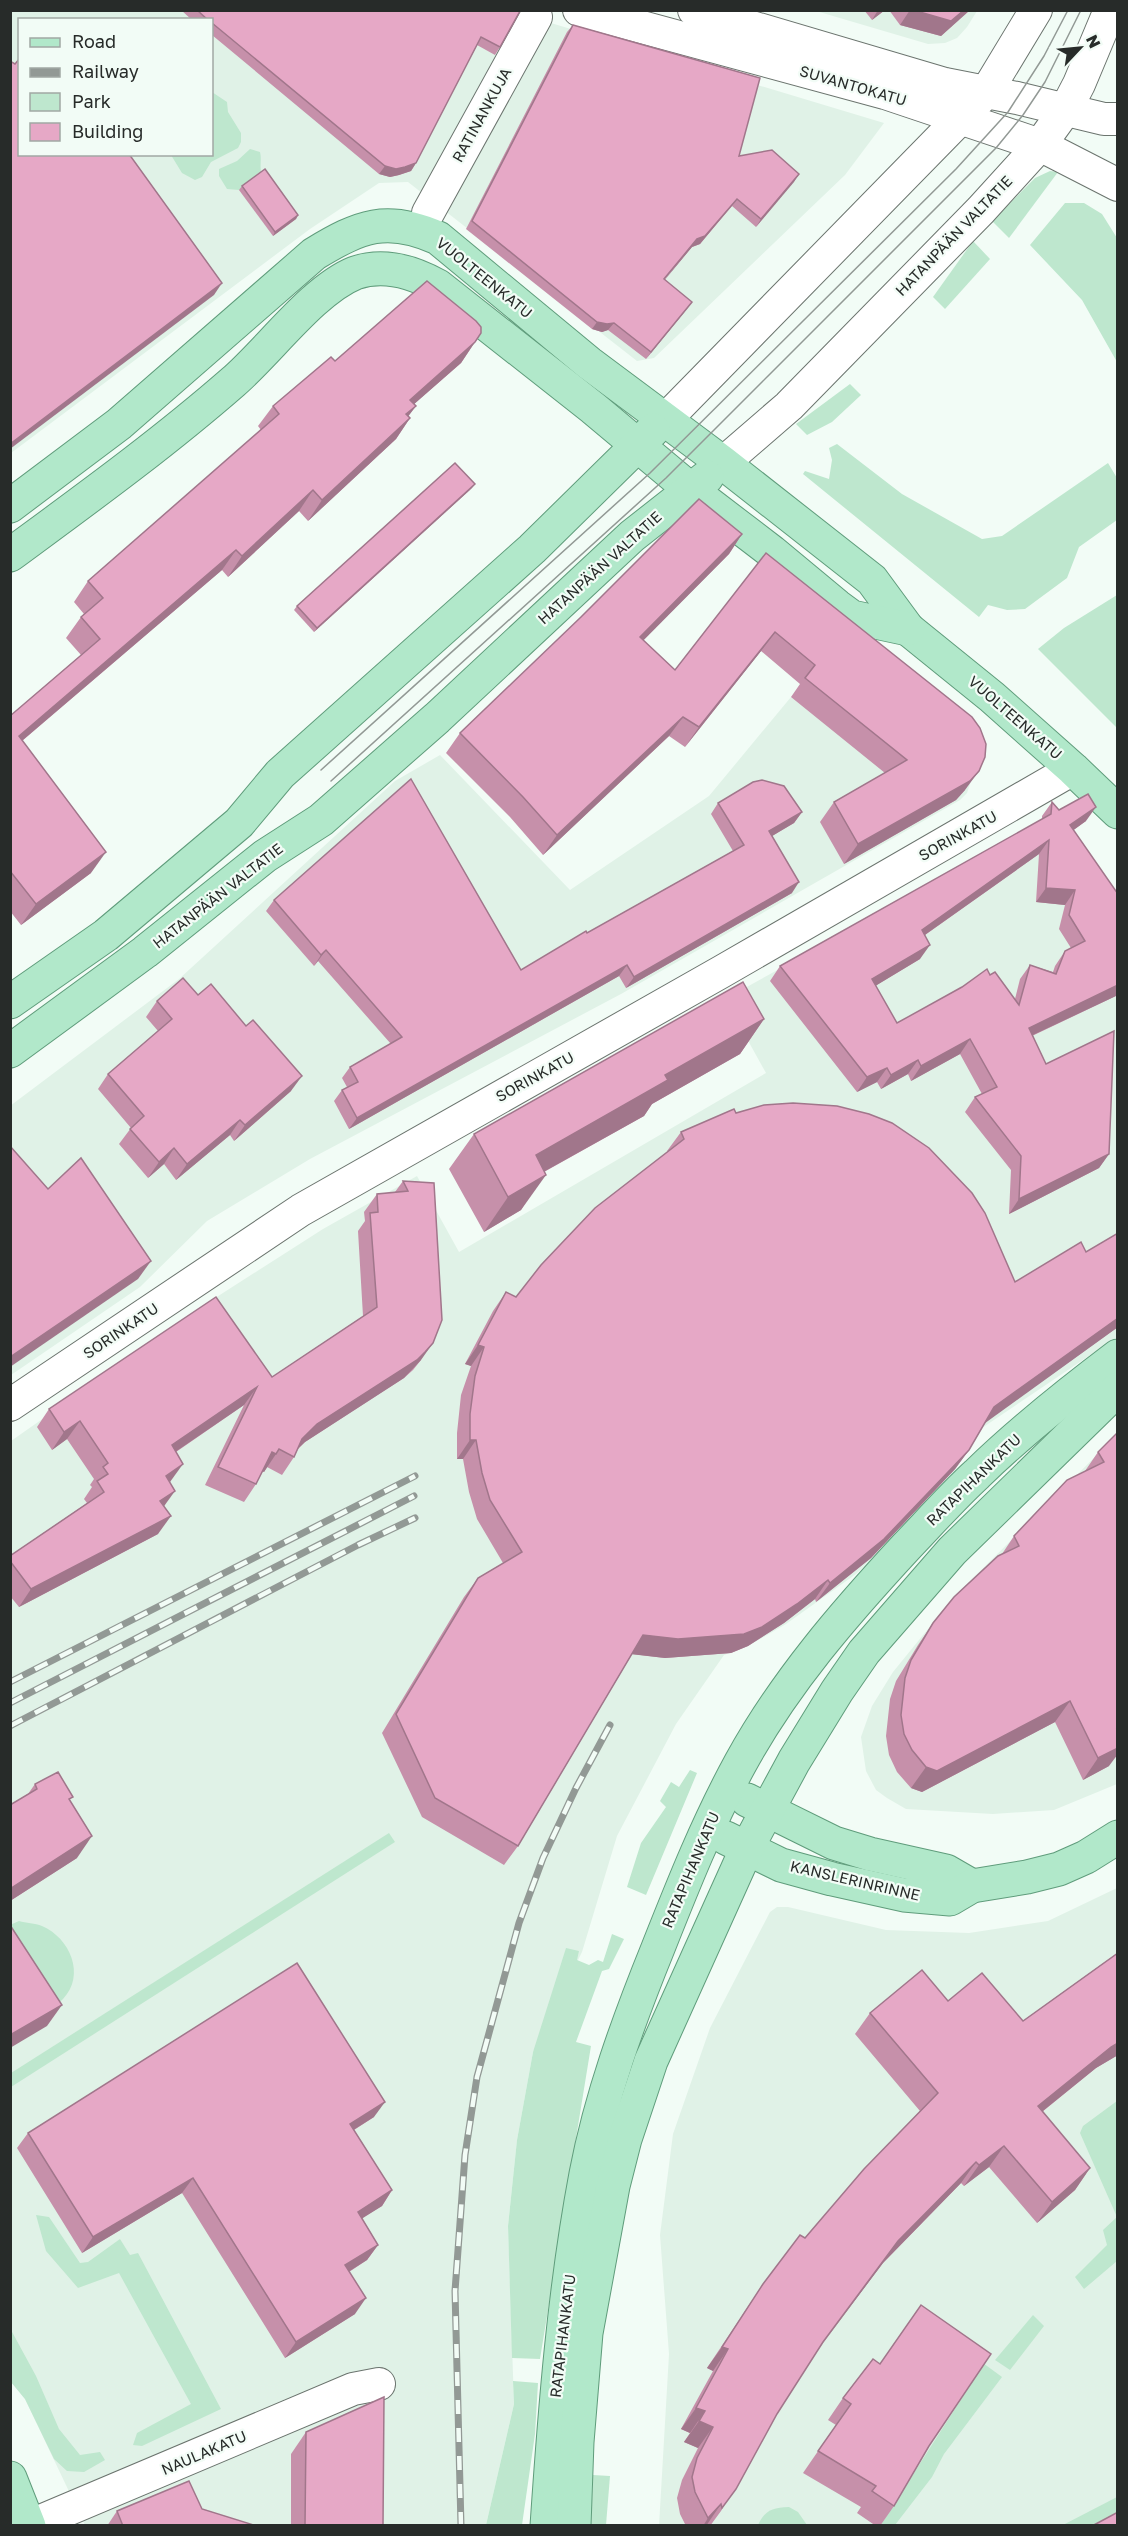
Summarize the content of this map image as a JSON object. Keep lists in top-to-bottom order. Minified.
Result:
{"streets":{"main road":["HATANPÄÄN VALTATIE","VUOLTEENKATU","RATAPIHANKATU","KANSLERINRINNE"],"street":["SUVANTOKATU","RATINANKUJA","SORINKATU","NAULAKATU"]},"crossings":[["SUVANTOKATU","HATANPÄÄN VALTATIE"],["HATANPÄÄN VALTATIE","VUOLTEENKATU"],["VUOLTEENKATU","SORINKATU"],["RATAPIHANKATU","KANSLERINRINNE"]],"legend":["Road","Railway","Park","Building"],"north":"top right"}
